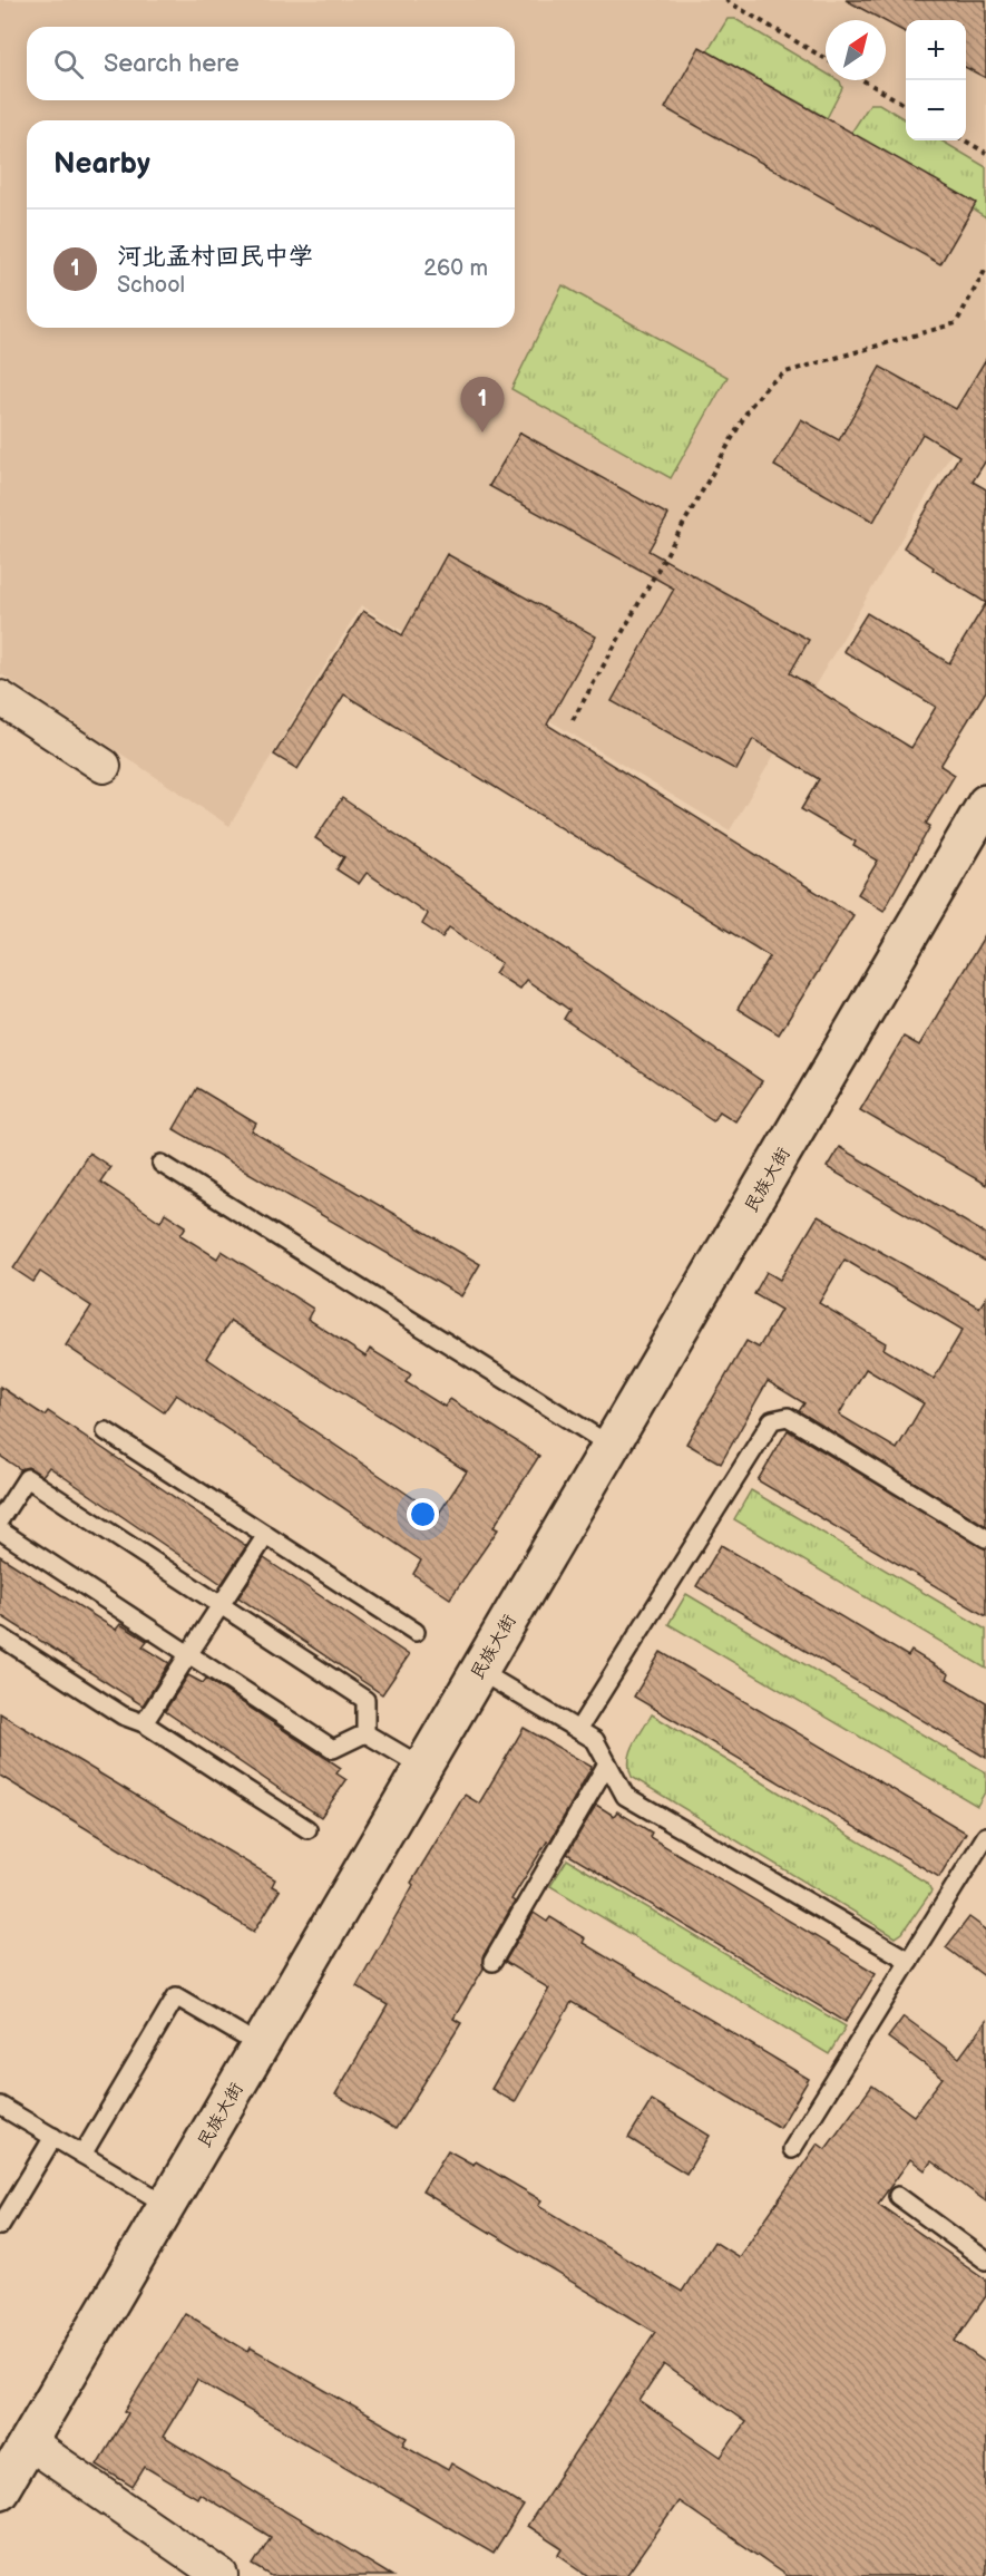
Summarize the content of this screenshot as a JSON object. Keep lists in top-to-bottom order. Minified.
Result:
{"streets":{"main road":["民族大街"]},"north":"top right","page":{"map_buttons":["+","−"],"search":"Search here","heading":"Nearby","list":[{"mark":"1","name":"河北孟村回民中学","note":"School","value":"260 m"}],"pins":"1"}}
